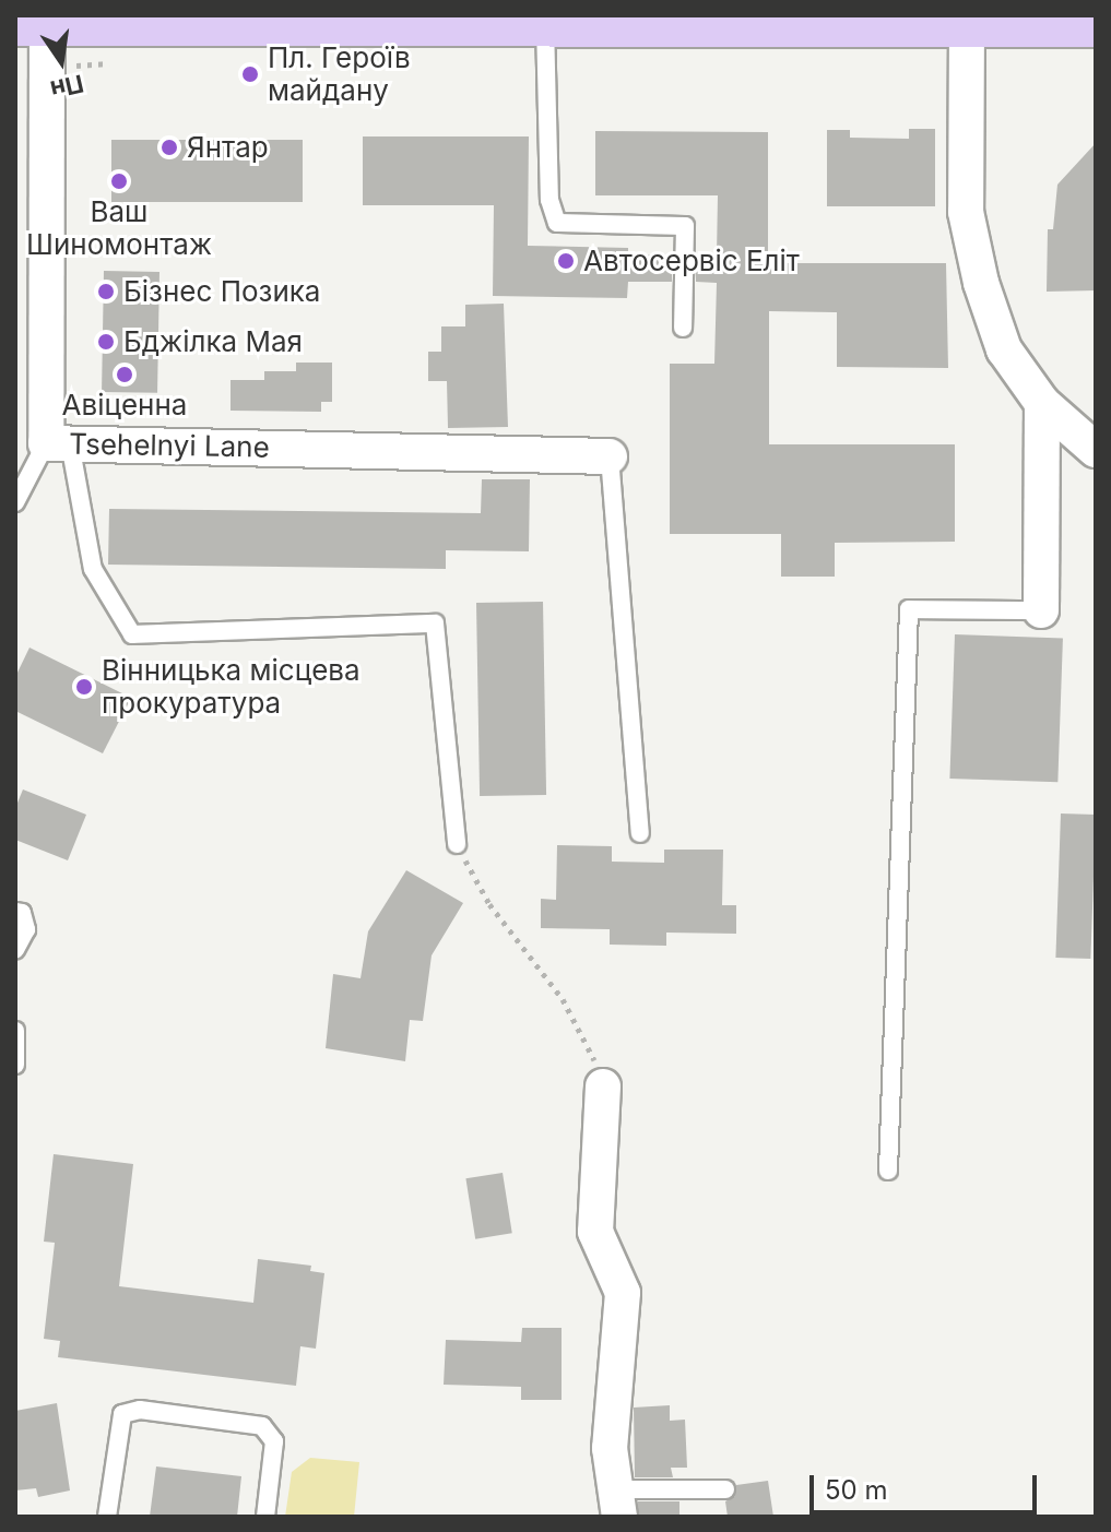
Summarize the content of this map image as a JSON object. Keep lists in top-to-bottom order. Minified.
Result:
{"streets":{"street":["Tsehelnyi Lane"]},"places":["Пл. Героїв майдану","Янтар","Ваш Шиномонтаж","Автосервіс Еліт","Бізнес Позика","Бджілка Мая","Авіценна","Вінницька місцева прокуратура"],"scale_bar":"50 m","north":"bottom"}
